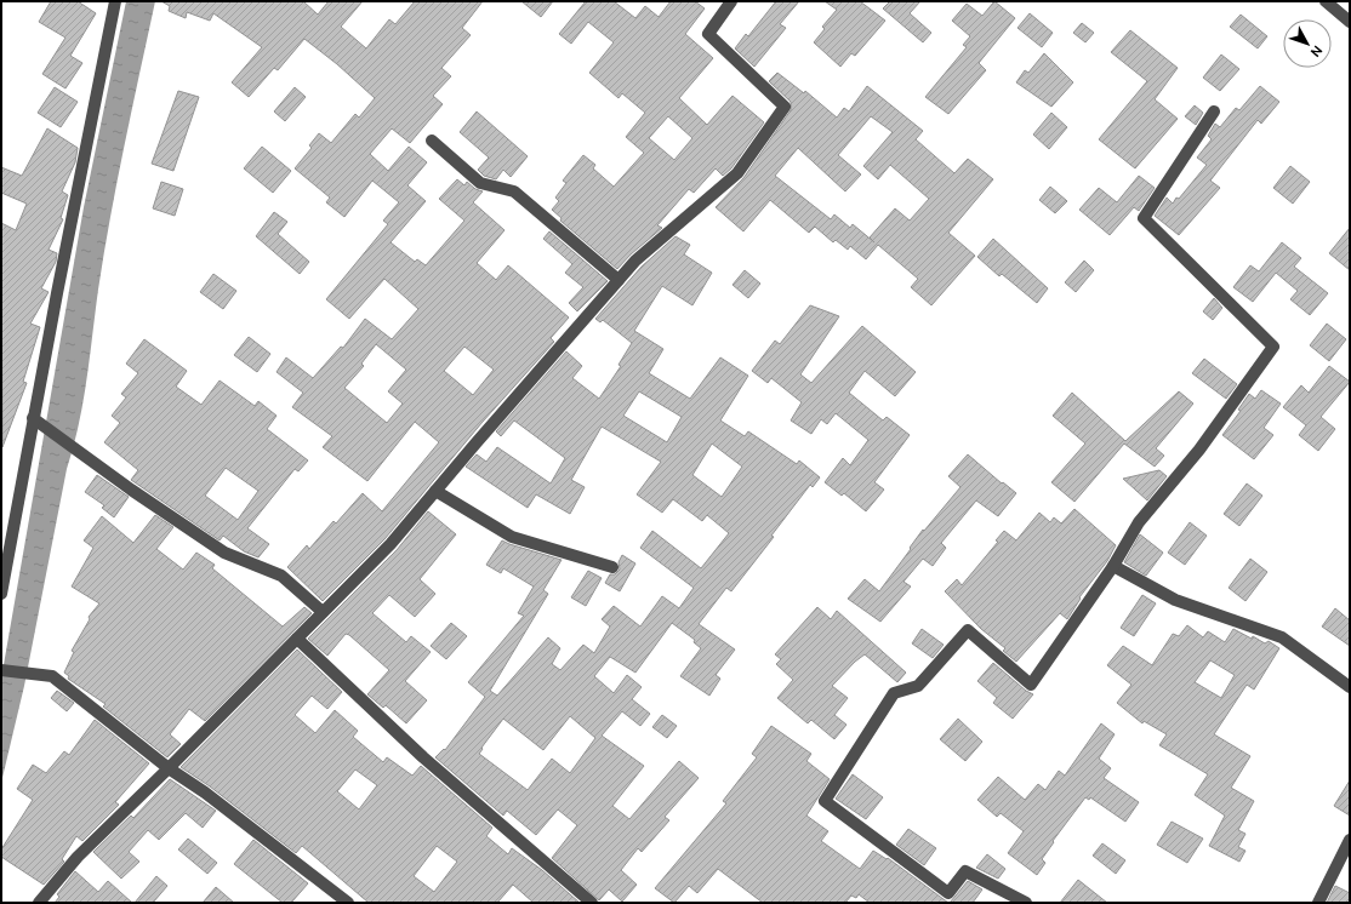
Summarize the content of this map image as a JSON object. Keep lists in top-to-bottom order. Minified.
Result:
{"north":"bottom right"}
